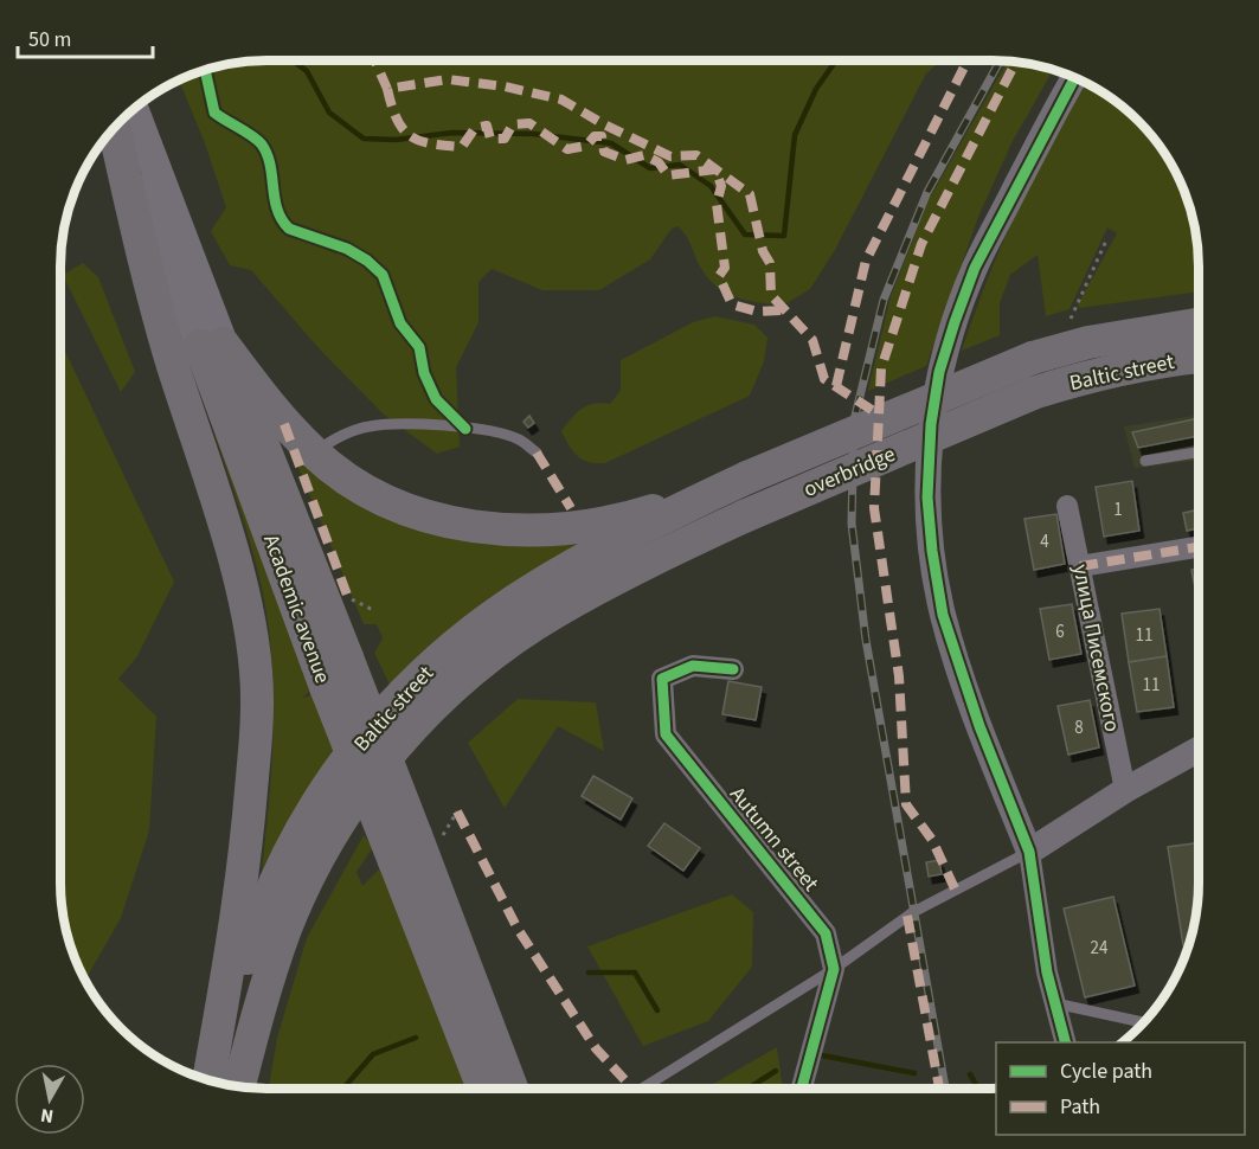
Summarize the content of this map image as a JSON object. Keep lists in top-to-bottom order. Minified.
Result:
{"streets":{"main road":["Baltic street","overbridge","Academic avenue"],"street":["улица Писемского","Autumn street"]},"crossings":[["Baltic street","overbridge"]],"house_numbers":["1","4","6","11","11","8","24"],"legend":["Cycle path","Path"],"scale_bar":"50 m","north":"bottom"}
